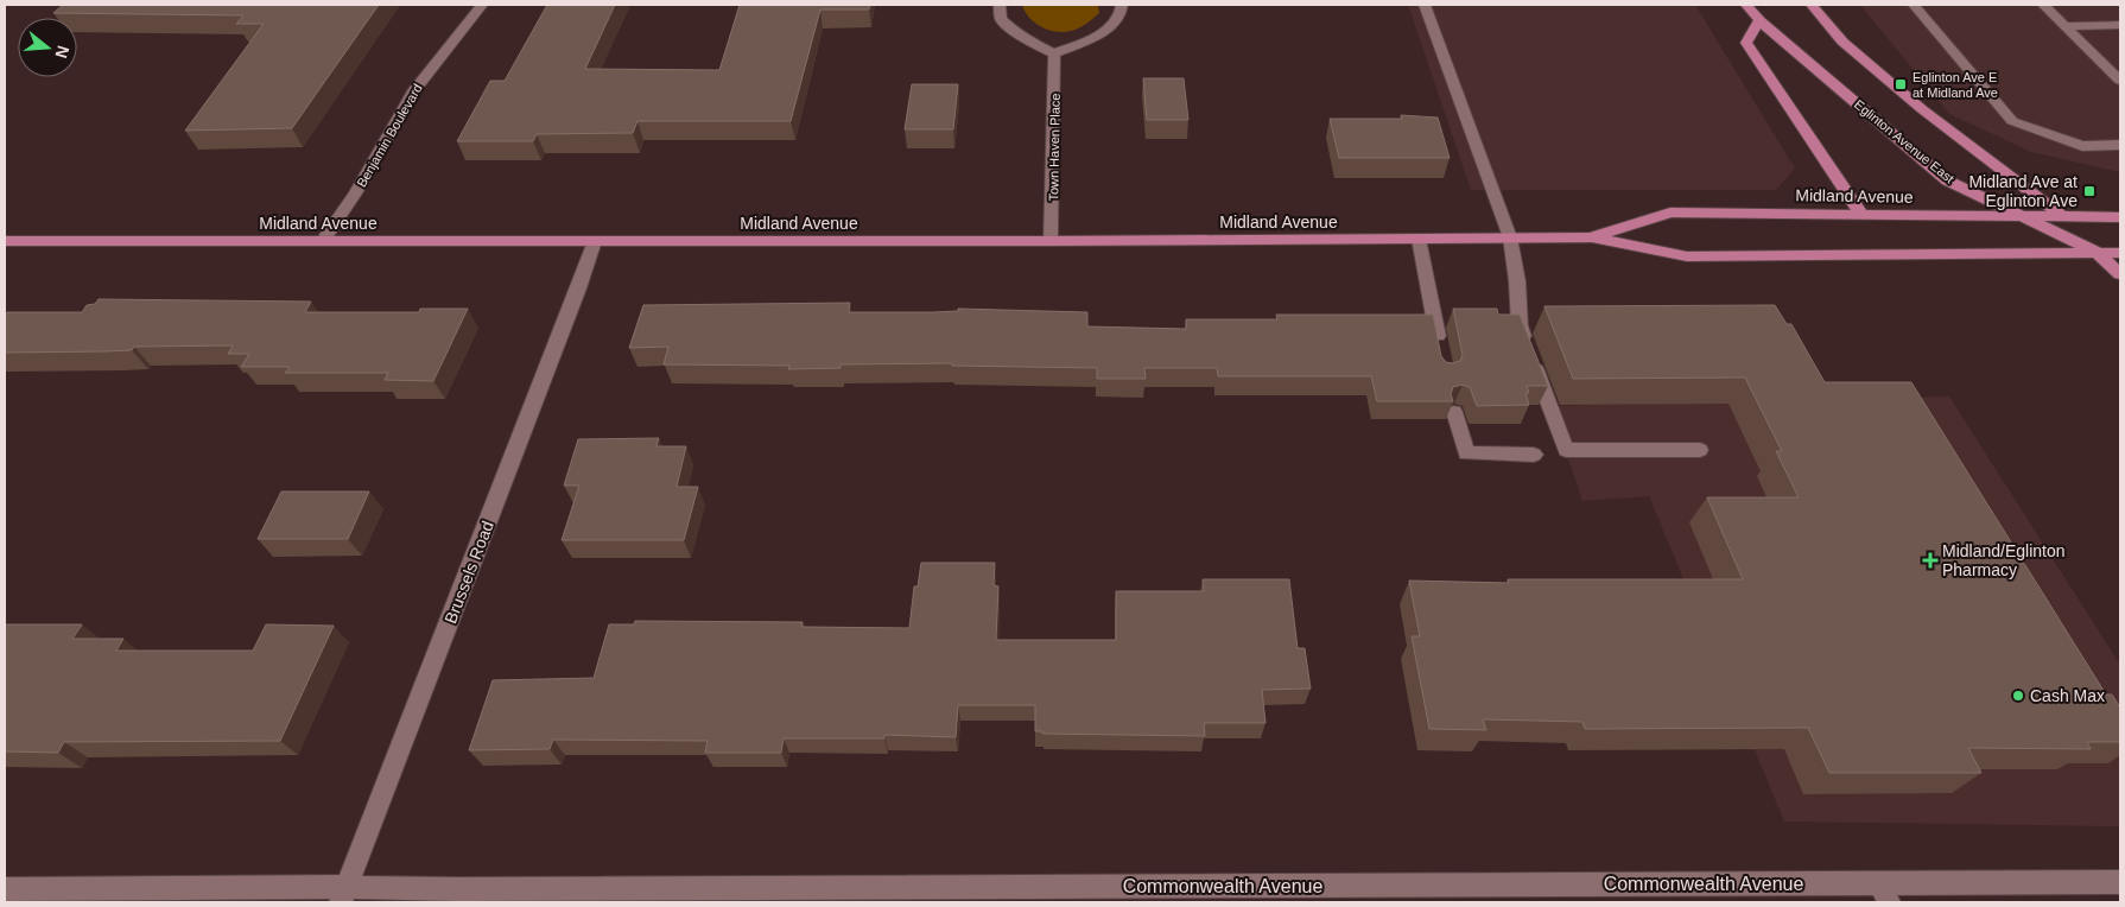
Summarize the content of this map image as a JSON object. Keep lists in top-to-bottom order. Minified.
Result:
{"streets":{"main road":["Eglinton Avenue East","Midland Avenue"],"street":["Benjamin Boulevard","Town Haven Place","Brussels Road","Commonwealth Avenue"]},"crossings":[["Benjamin Boulevard","Midland Avenue"],["Eglinton Avenue East","Midland Avenue"],["Town Haven Place","Midland Avenue"],["Midland Avenue","Brussels Road"],["Brussels Road","Commonwealth Avenue"]],"places":{"transit":["Eglinton Ave E at Midland Ave","Midland Ave at Eglinton Ave"],"health":["Midland/Eglinton Pharmacy"],"other":["Cash Max"]},"north":"right"}
